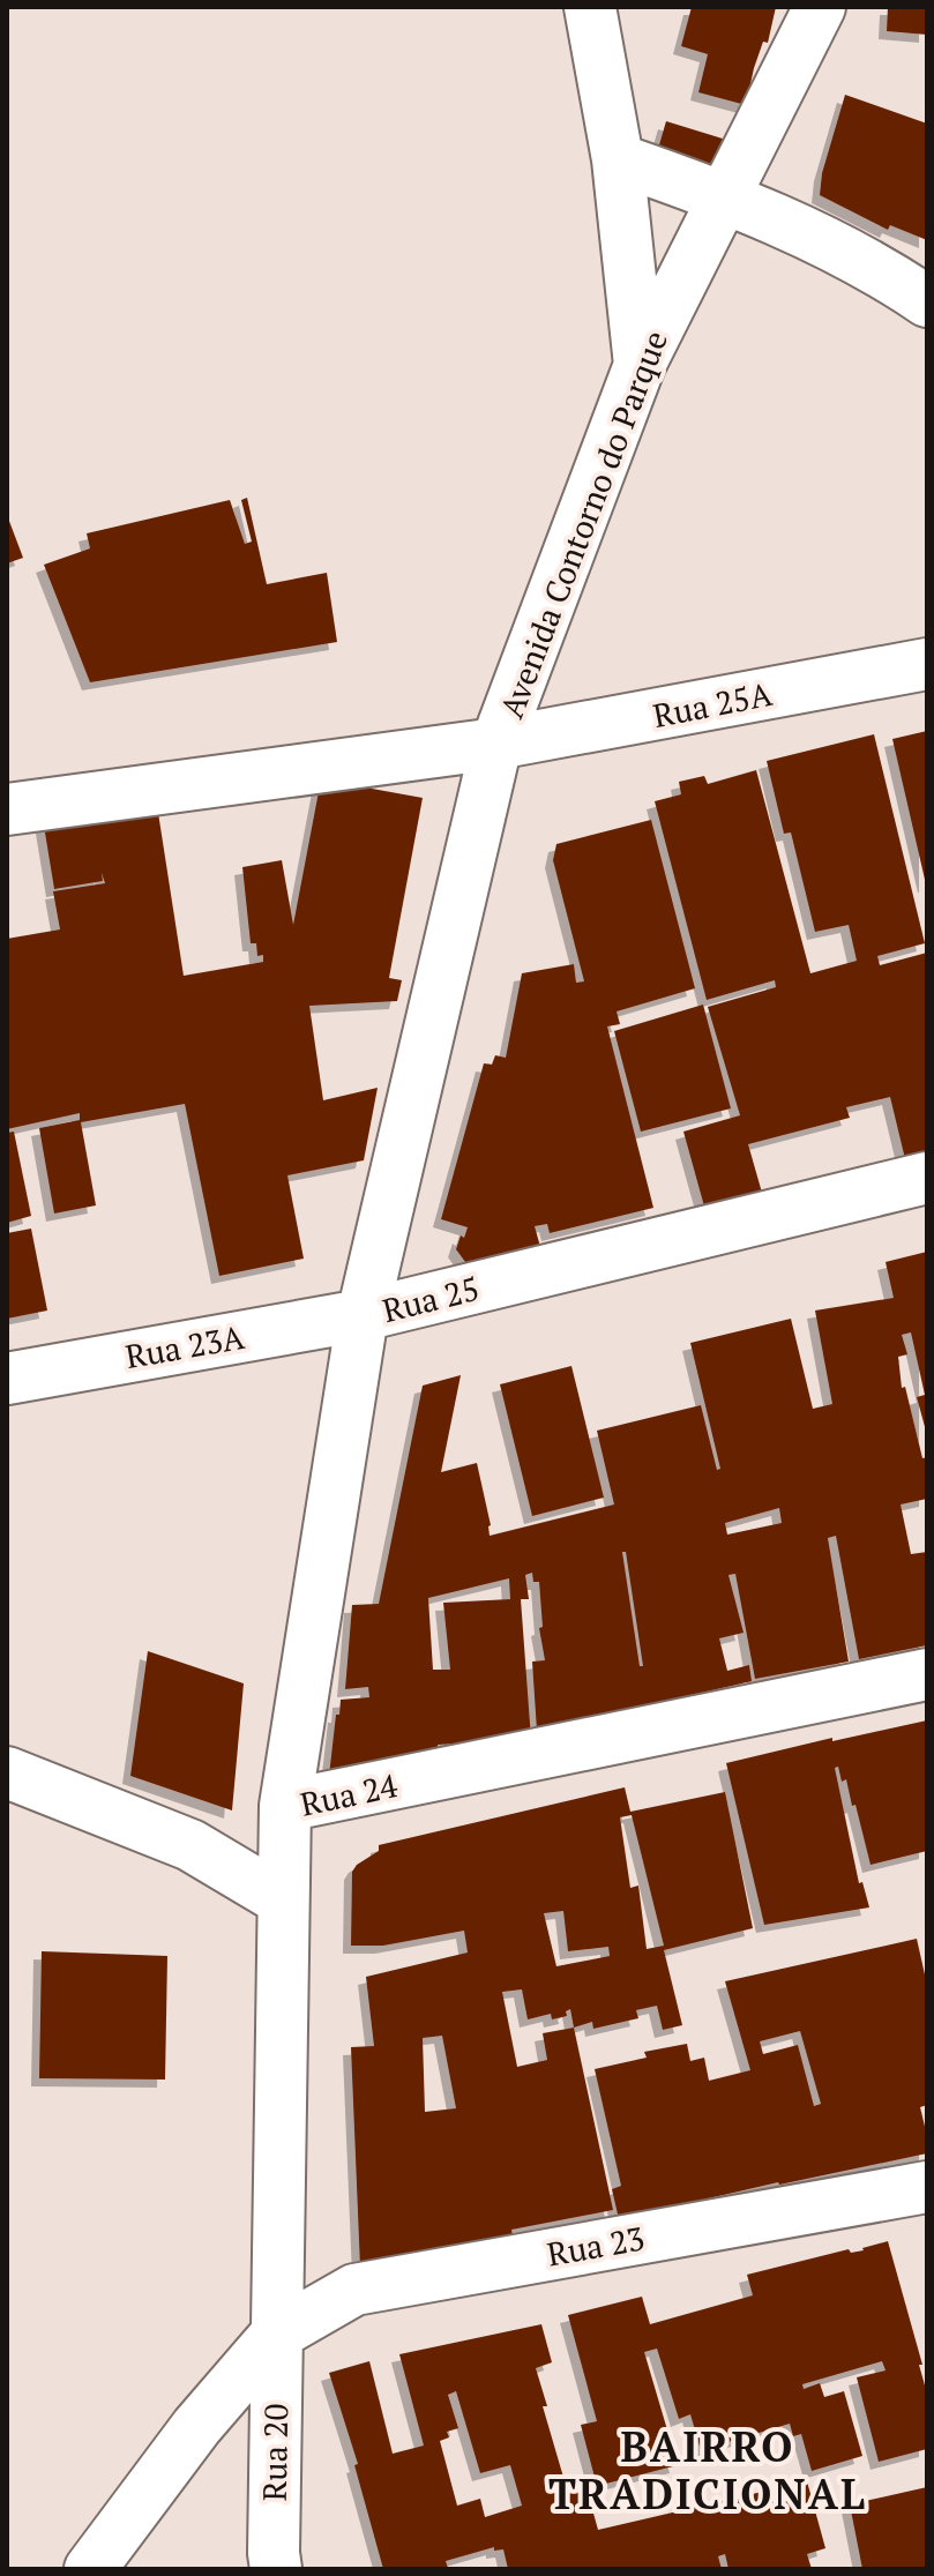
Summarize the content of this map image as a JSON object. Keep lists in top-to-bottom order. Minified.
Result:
{"streets":{"street":["Avenida Contorno do Parque","Rua 25A","Rua 25","Rua 23A","Rua 24","Rua 23","Rua 20"]},"crossings":[["Avenida Contorno do Parque","Rua 25A"],["Avenida Contorno do Parque","Rua 25"],["Avenida Contorno do Parque","Rua 23A"],["Rua 25","Rua 23A"],["Rua 25","Rua 24"],["Rua 24","Rua 23"],["Rua 24","Rua 20"],["Rua 23","Rua 20"]],"districts":["BAIRRO TRADICIONAL"]}
